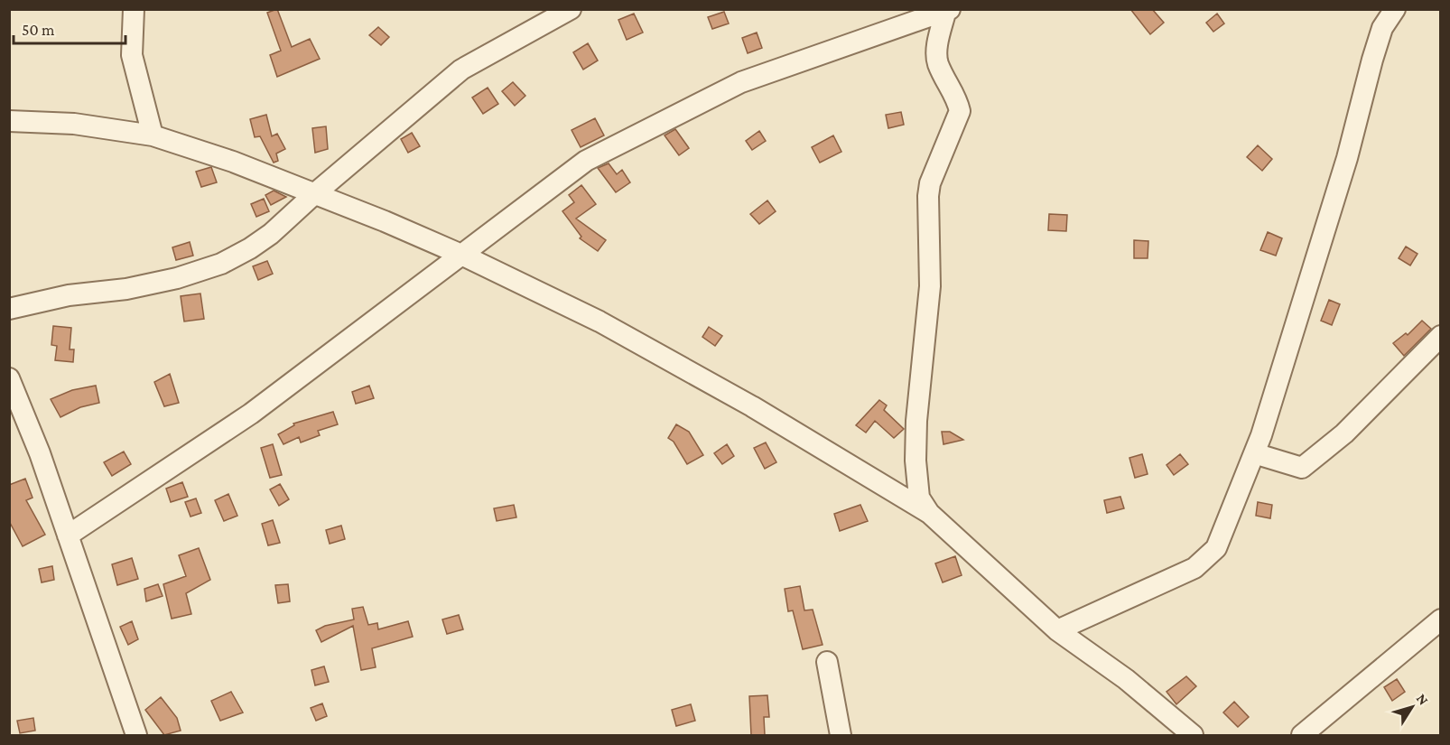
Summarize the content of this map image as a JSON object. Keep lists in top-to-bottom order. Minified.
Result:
{"scale_bar":"50 m","north":"top right"}
